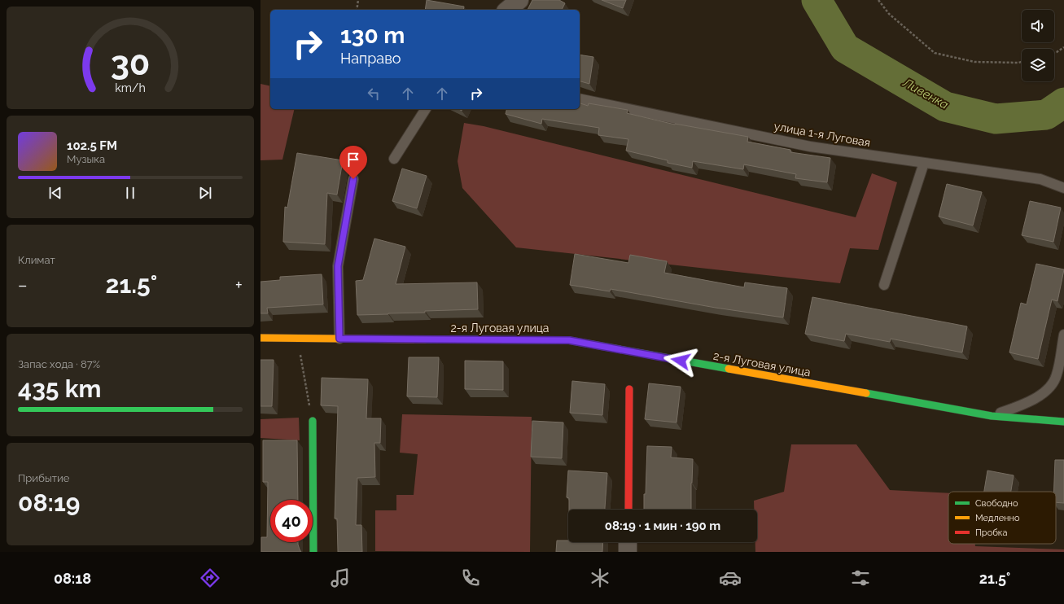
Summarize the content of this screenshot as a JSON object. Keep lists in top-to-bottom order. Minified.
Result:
{"streets":{"street":["2-я Луговая улица"],"lane":["улица 1-я Луговая"]},"water":["Ливенка"],"legend":["Свободно","Медленно","Пробка"],"page":{"turn":["130 m","Направо"],"song":["102.5 FM","Музыка"],"tile":["Климат",["Запас хода · 87%","435 km"],["Прибытие","08:19"]],"heat":["−","21.5°","+"],"limit":"40","trip":"08:19 · 1 мин · 190 m","tabs":["08:18","21.5°"],"gauge":["30","km/h"]}}
